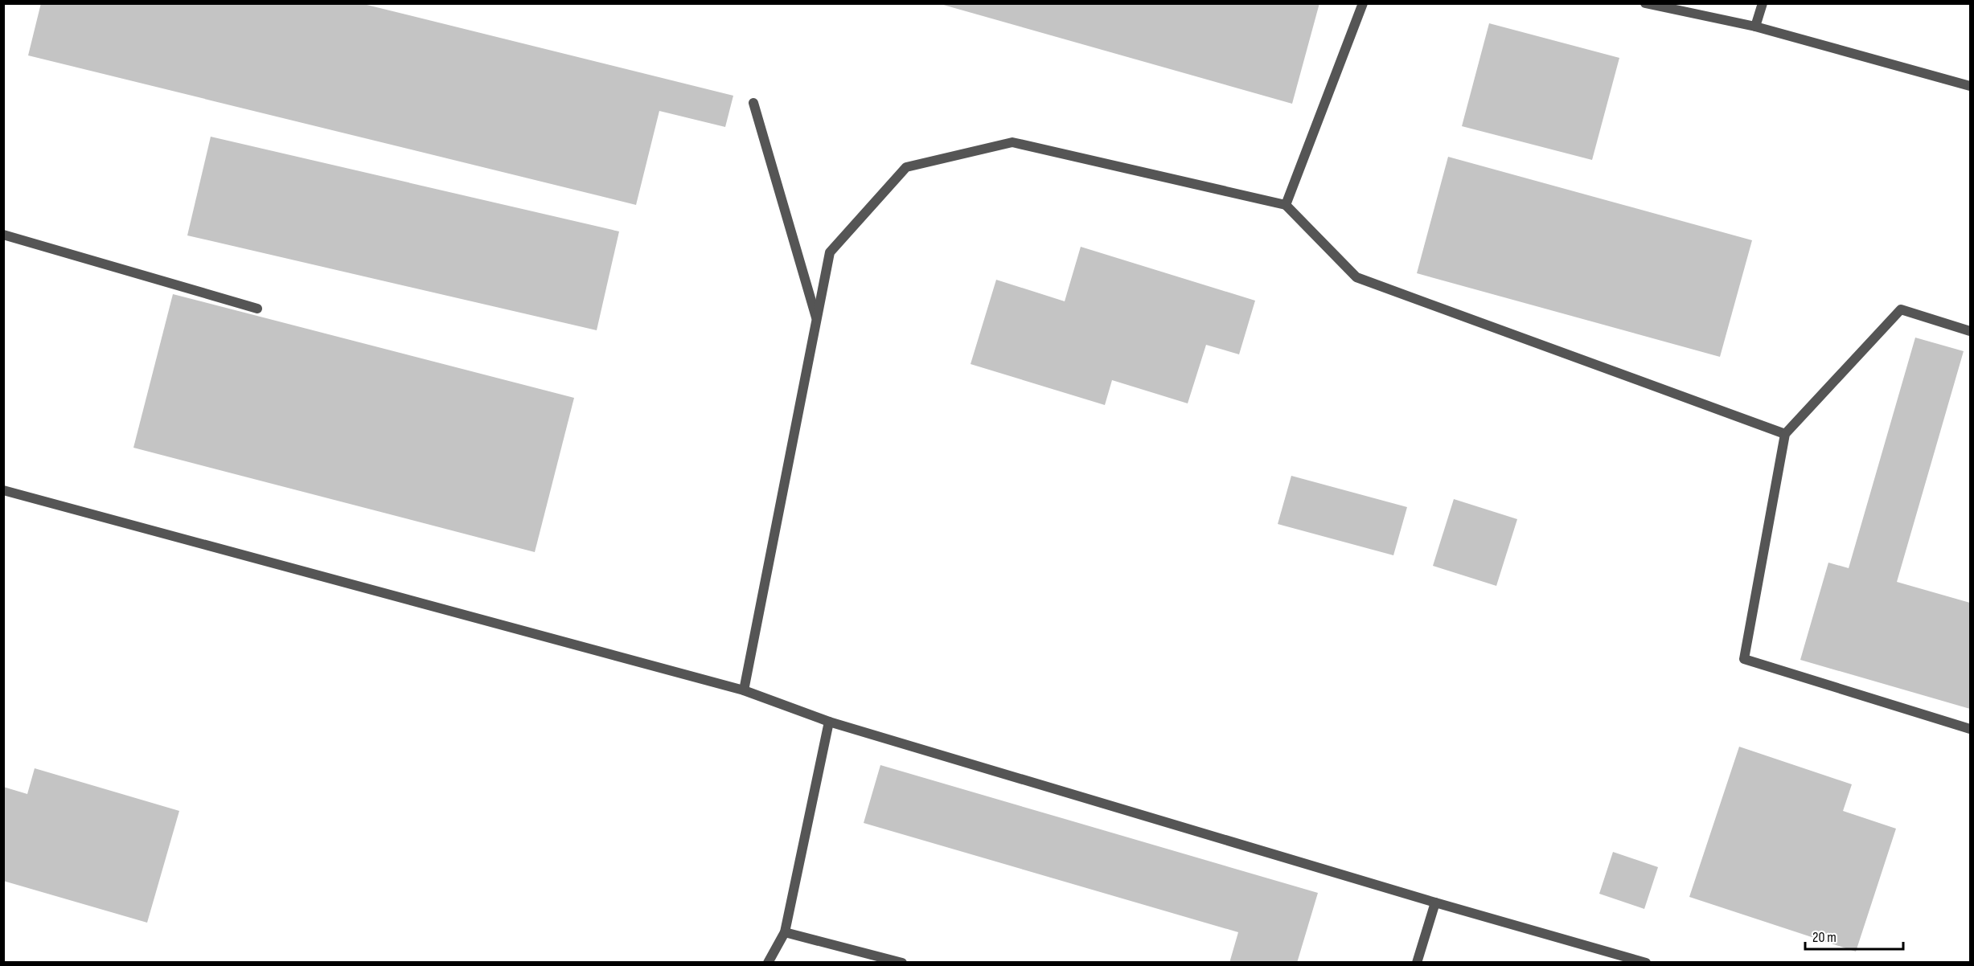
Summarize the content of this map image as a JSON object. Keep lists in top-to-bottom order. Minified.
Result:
{"scale_bar":"20 m"}
